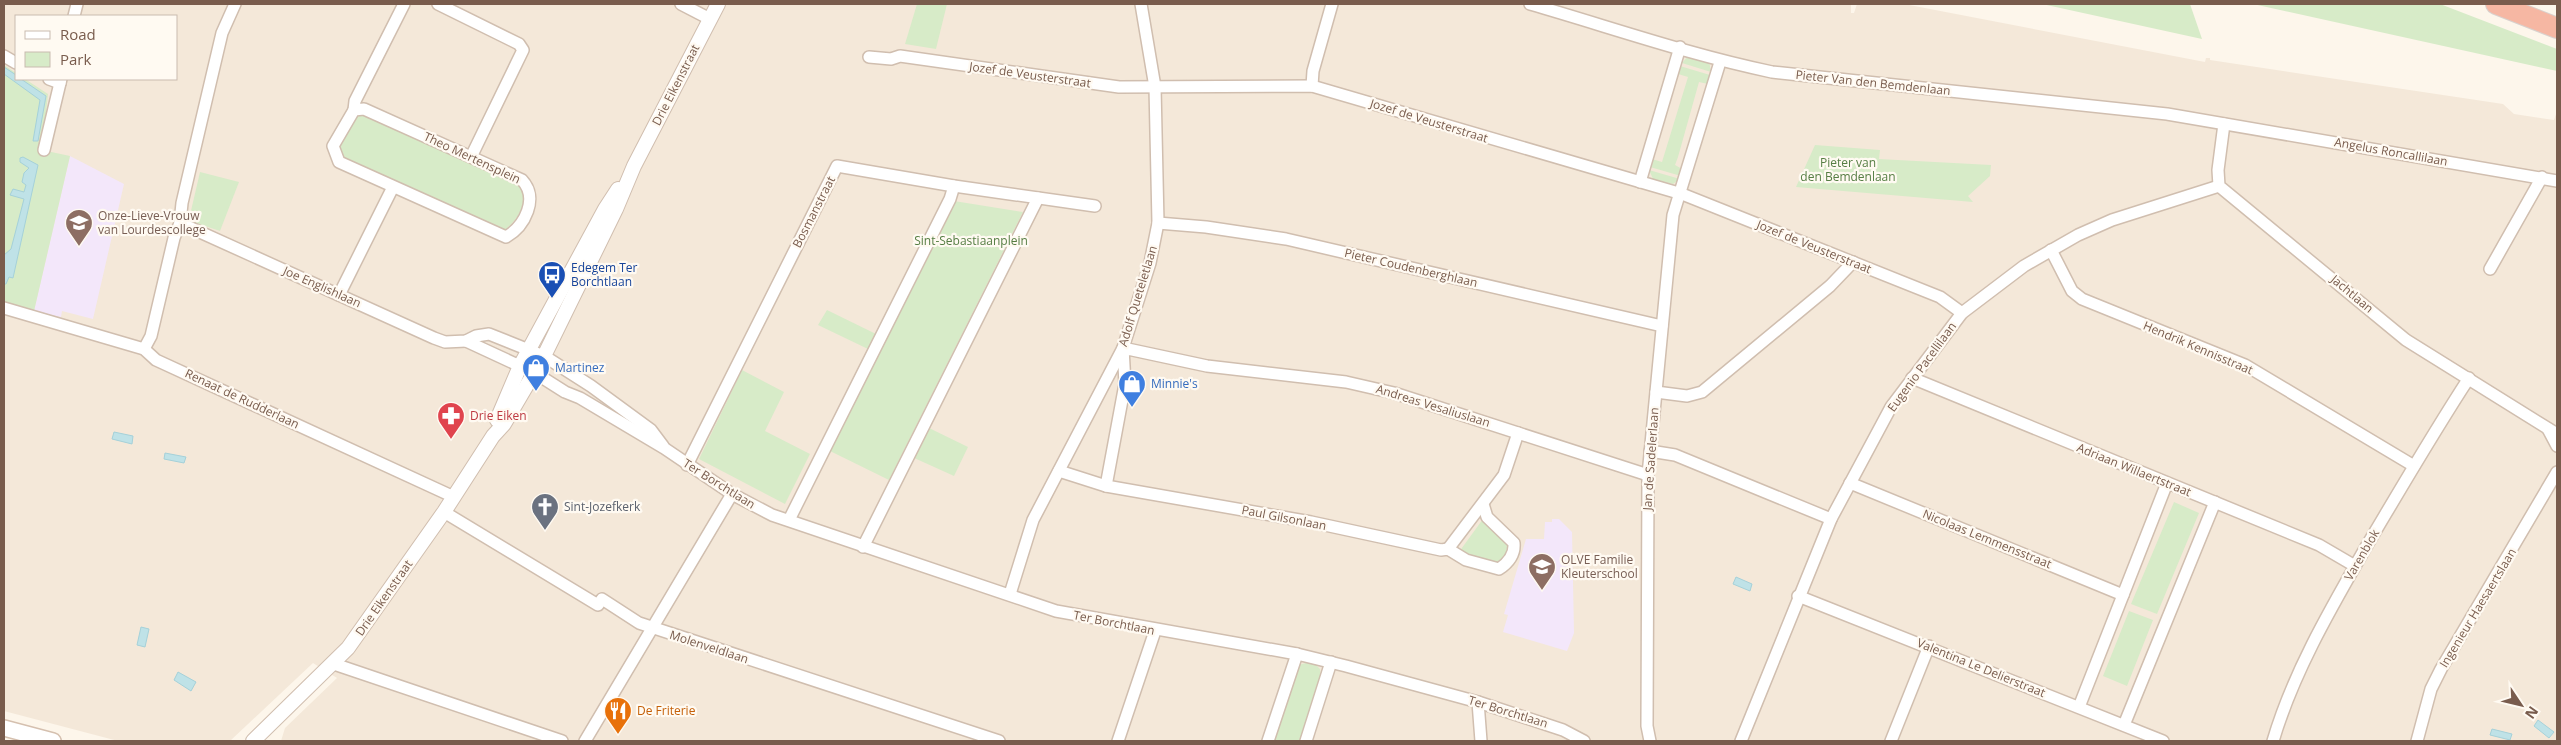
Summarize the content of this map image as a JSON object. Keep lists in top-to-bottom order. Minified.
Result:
{"streets":{"street":["Jozef de Veusterstraat","Pieter Van den Bemdenlaan","Drie Eikenstraat","Angelus Roncallilaan","Theo Mertensplein","Bosmanstraat","Pieter Coudenberghlaan","Joe Englishlaan","Jachtlaan","Adolf Queteletlaan","Hendrik Kennisstraat","Eugenio Pacellilaan","Renaat de Rudderlaan","Andreas Vesaliuslaan","Jan de Sadelerlaan","Adriaan Willaertstraat","Ter Borchtlaan","Paul Gilsonlaan","Nicolaas Lemmensstraat","Varenblok","Ingenieur Haesaertslaan","Molenveldlaan","Valentina Le Delierstraat"]},"crossings":[["Jozef de Veusterstraat","Adolf Queteletlaan"],["Jozef de Veusterstraat","Eugenio Pacellilaan"],["Jozef de Veusterstraat","Jan de Sadelerlaan"],["Pieter Van den Bemdenlaan","Angelus Roncallilaan"],["Pieter Van den Bemdenlaan","Jan de Sadelerlaan"],["Drie Eikenstraat","Joe Englishlaan"],["Drie Eikenstraat","Renaat de Rudderlaan"],["Drie Eikenstraat","Ter Borchtlaan"],["Drie Eikenstraat","Molenveldlaan"],["Bosmanstraat","Ter Borchtlaan"],["Pieter Coudenberghlaan","Adolf Queteletlaan"],["Pieter Coudenberghlaan","Jan de Sadelerlaan"],["Joe Englishlaan","Ter Borchtlaan"],["Jachtlaan","Eugenio Pacellilaan"],["Jachtlaan","Varenblok"],["Adolf Queteletlaan","Andreas Vesaliuslaan"],["Adolf Queteletlaan","Ter Borchtlaan"],["Adolf Queteletlaan","Paul Gilsonlaan"],["Hendrik Kennisstraat","Eugenio Pacellilaan"],["Hendrik Kennisstraat","Varenblok"],["Eugenio Pacellilaan","Adriaan Willaertstraat"],["Eugenio Pacellilaan","Nicolaas Lemmensstraat"],["Eugenio Pacellilaan","Valentina Le Delierstraat"],["Andreas Vesaliuslaan","Jan de Sadelerlaan"],["Adriaan Willaertstraat","Varenblok"]],"parks":["Pieter van den Bemdenlaan","Sint-Sebastiaanplein"],"places":{"school or university":["Onze-Lieve-Vrouw van Lourdescollege","OLVE Familie Kleuterschool"],"bus stop":["Edegem Ter Borchtlaan"],"shop":["Martinez","Minnie's"],"pharmacy":["Drie Eiken"],"church":["Sint-Jozefkerk"],"restaurant":["De Friterie"]},"legend":["Road","Park"],"north":"bottom right"}
